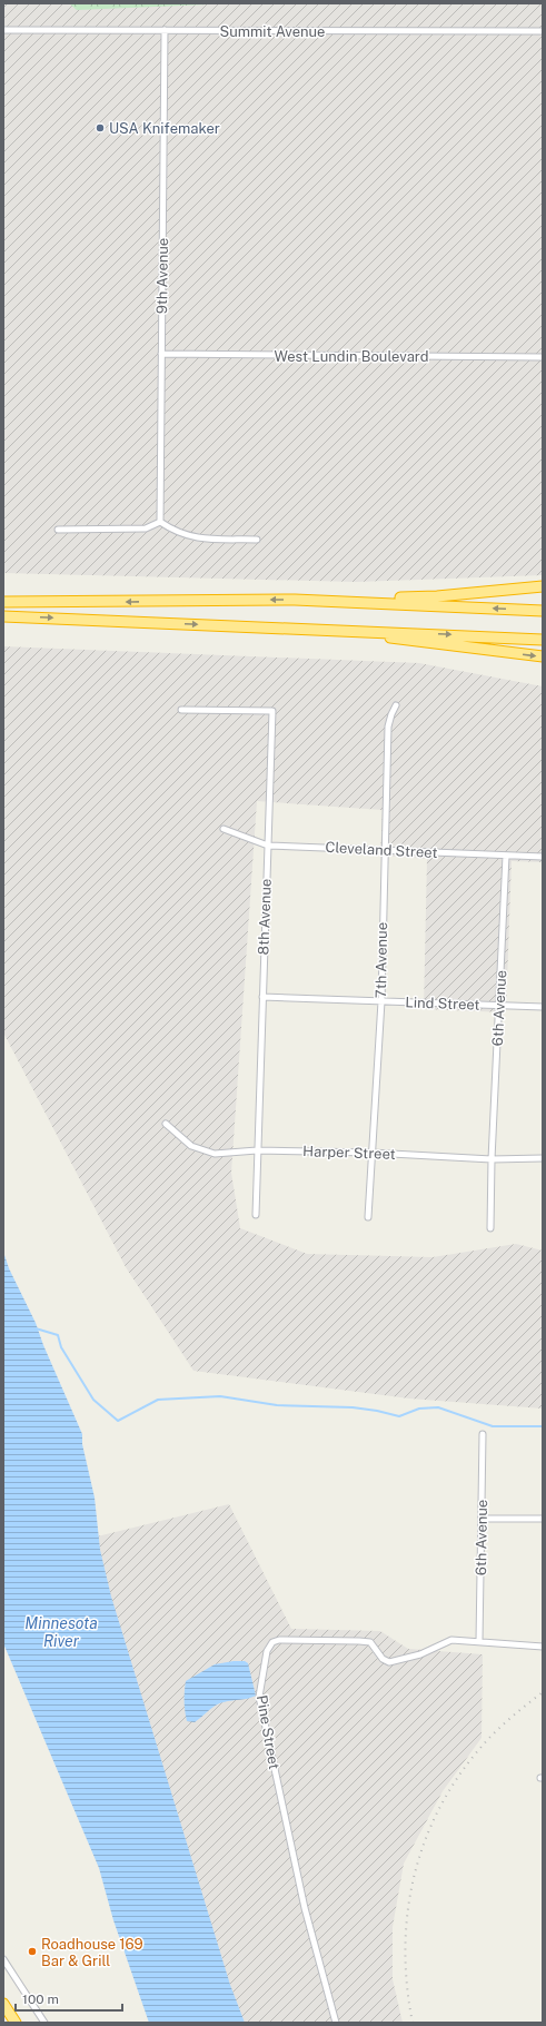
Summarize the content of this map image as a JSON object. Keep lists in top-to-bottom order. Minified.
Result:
{"streets":{"street":["Summit Avenue","9th Avenue","West Lundin Boulevard","Cleveland Street","8th Avenue","7th Avenue","Lind Street","6th Avenue","Harper Street","Pine Street"]},"crossings":[["Summit Avenue","9th Avenue"],["9th Avenue","West Lundin Boulevard"],["Cleveland Street","8th Avenue"],["Cleveland Street","7th Avenue"],["Cleveland Street","6th Avenue"],["8th Avenue","Lind Street"],["8th Avenue","Harper Street"],["7th Avenue","Lind Street"],["7th Avenue","Harper Street"],["Lind Street","6th Avenue"],["6th Avenue","Harper Street"],["6th Avenue","Pine Street"]],"water":["Minnesota River"],"places":["USA Knifemaker","Roadhouse 169 Bar & Grill"],"scale_bar":"100 m"}
